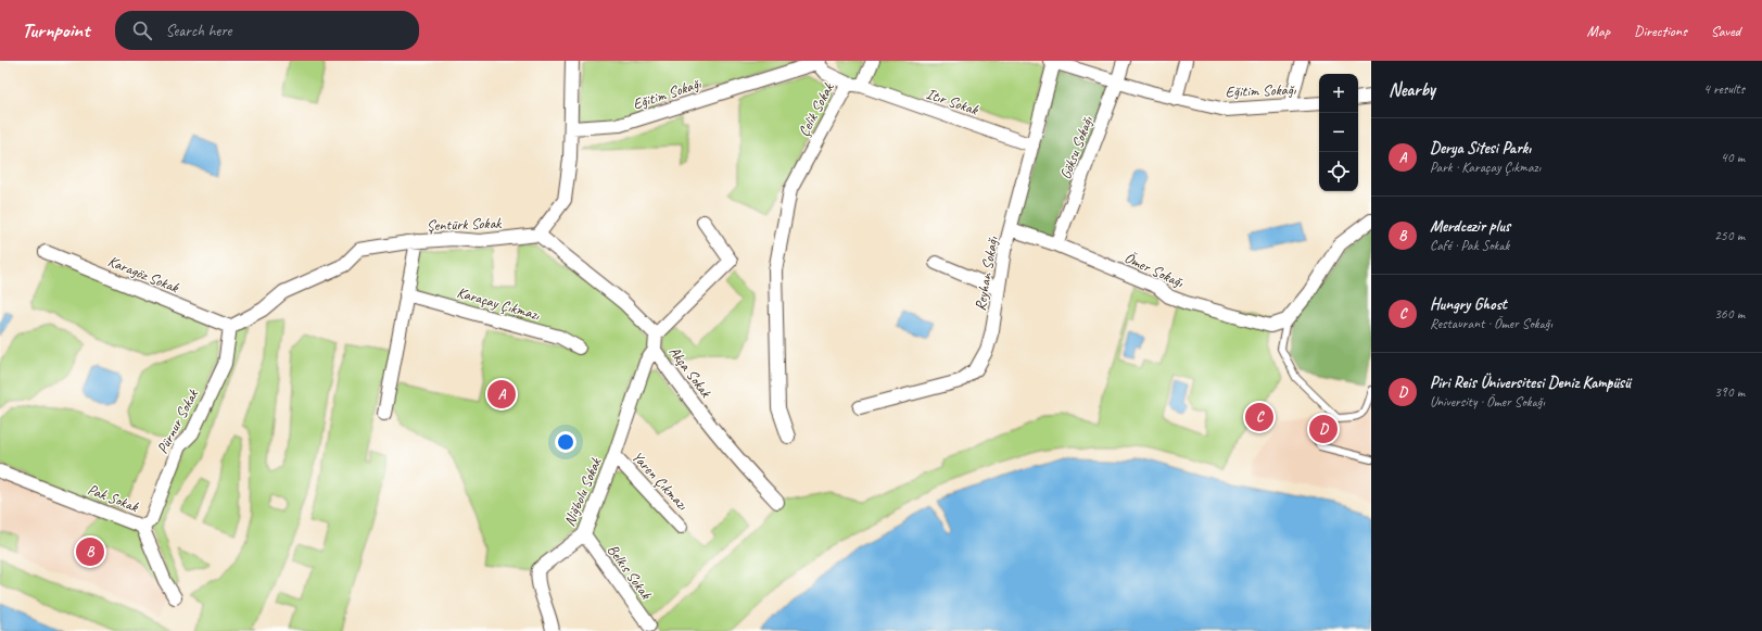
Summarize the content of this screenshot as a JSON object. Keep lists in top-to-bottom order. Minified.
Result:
{"streets":{"street":["Eğitim Sokağı","Itır Sokak","Çelik Sokak","Göksu Sokağı","Şentürk Sokak","Ömer Sokağı","Karagöz Sokak","Reyhan Sokağı","Karaçay Çıkmazı","Akça Sokak","Pürnur Sokak","Yaren Çıkmazı","Niğbolu Sokak","Pak Sokak","Belkıs Sokak"]},"crossings":[["Eğitim Sokağı","Göksu Sokağı"],["Eğitim Sokağı","Reyhan Sokağı"],["Itır Sokak","Çelik Sokak"],["Itır Sokak","Reyhan Sokağı"],["Göksu Sokağı","Ömer Sokağı"],["Şentürk Sokak","Karagöz Sokak"],["Şentürk Sokak","Akça Sokak"],["Şentürk Sokak","Pürnur Sokak"],["Ömer Sokağı","Reyhan Sokağı"],["Karagöz Sokak","Pürnur Sokak"],["Akça Sokak","Niğbolu Sokak"],["Pürnur Sokak","Pak Sokak"],["Yaren Çıkmazı","Niğbolu Sokak"],["Niğbolu Sokak","Belkıs Sokak"]],"page":{"header":"Turnpoint","search":"Search here","nav":["Map","Directions","Saved"],"heading":["Nearby","4 results"],"map_buttons":["+","−"],"list":[{"mark":"A","name":"Derya Sitesi Parkı","note":"Park · Karaçay Çıkmazı","value":"40 m"},{"mark":"B","name":"Merdcezir plus","note":"Café · Pak Sokak","value":"250 m"},{"mark":"C","name":"Hungry Ghost","note":"Restaurant · Ömer Sokağı","value":"360 m"},{"mark":"D","name":"Piri Reis Üniversitesi Deniz Kampüsü","note":"University · Ömer Sokağı","value":"390 m"}],"pins":["A","C","D","B"]}}
